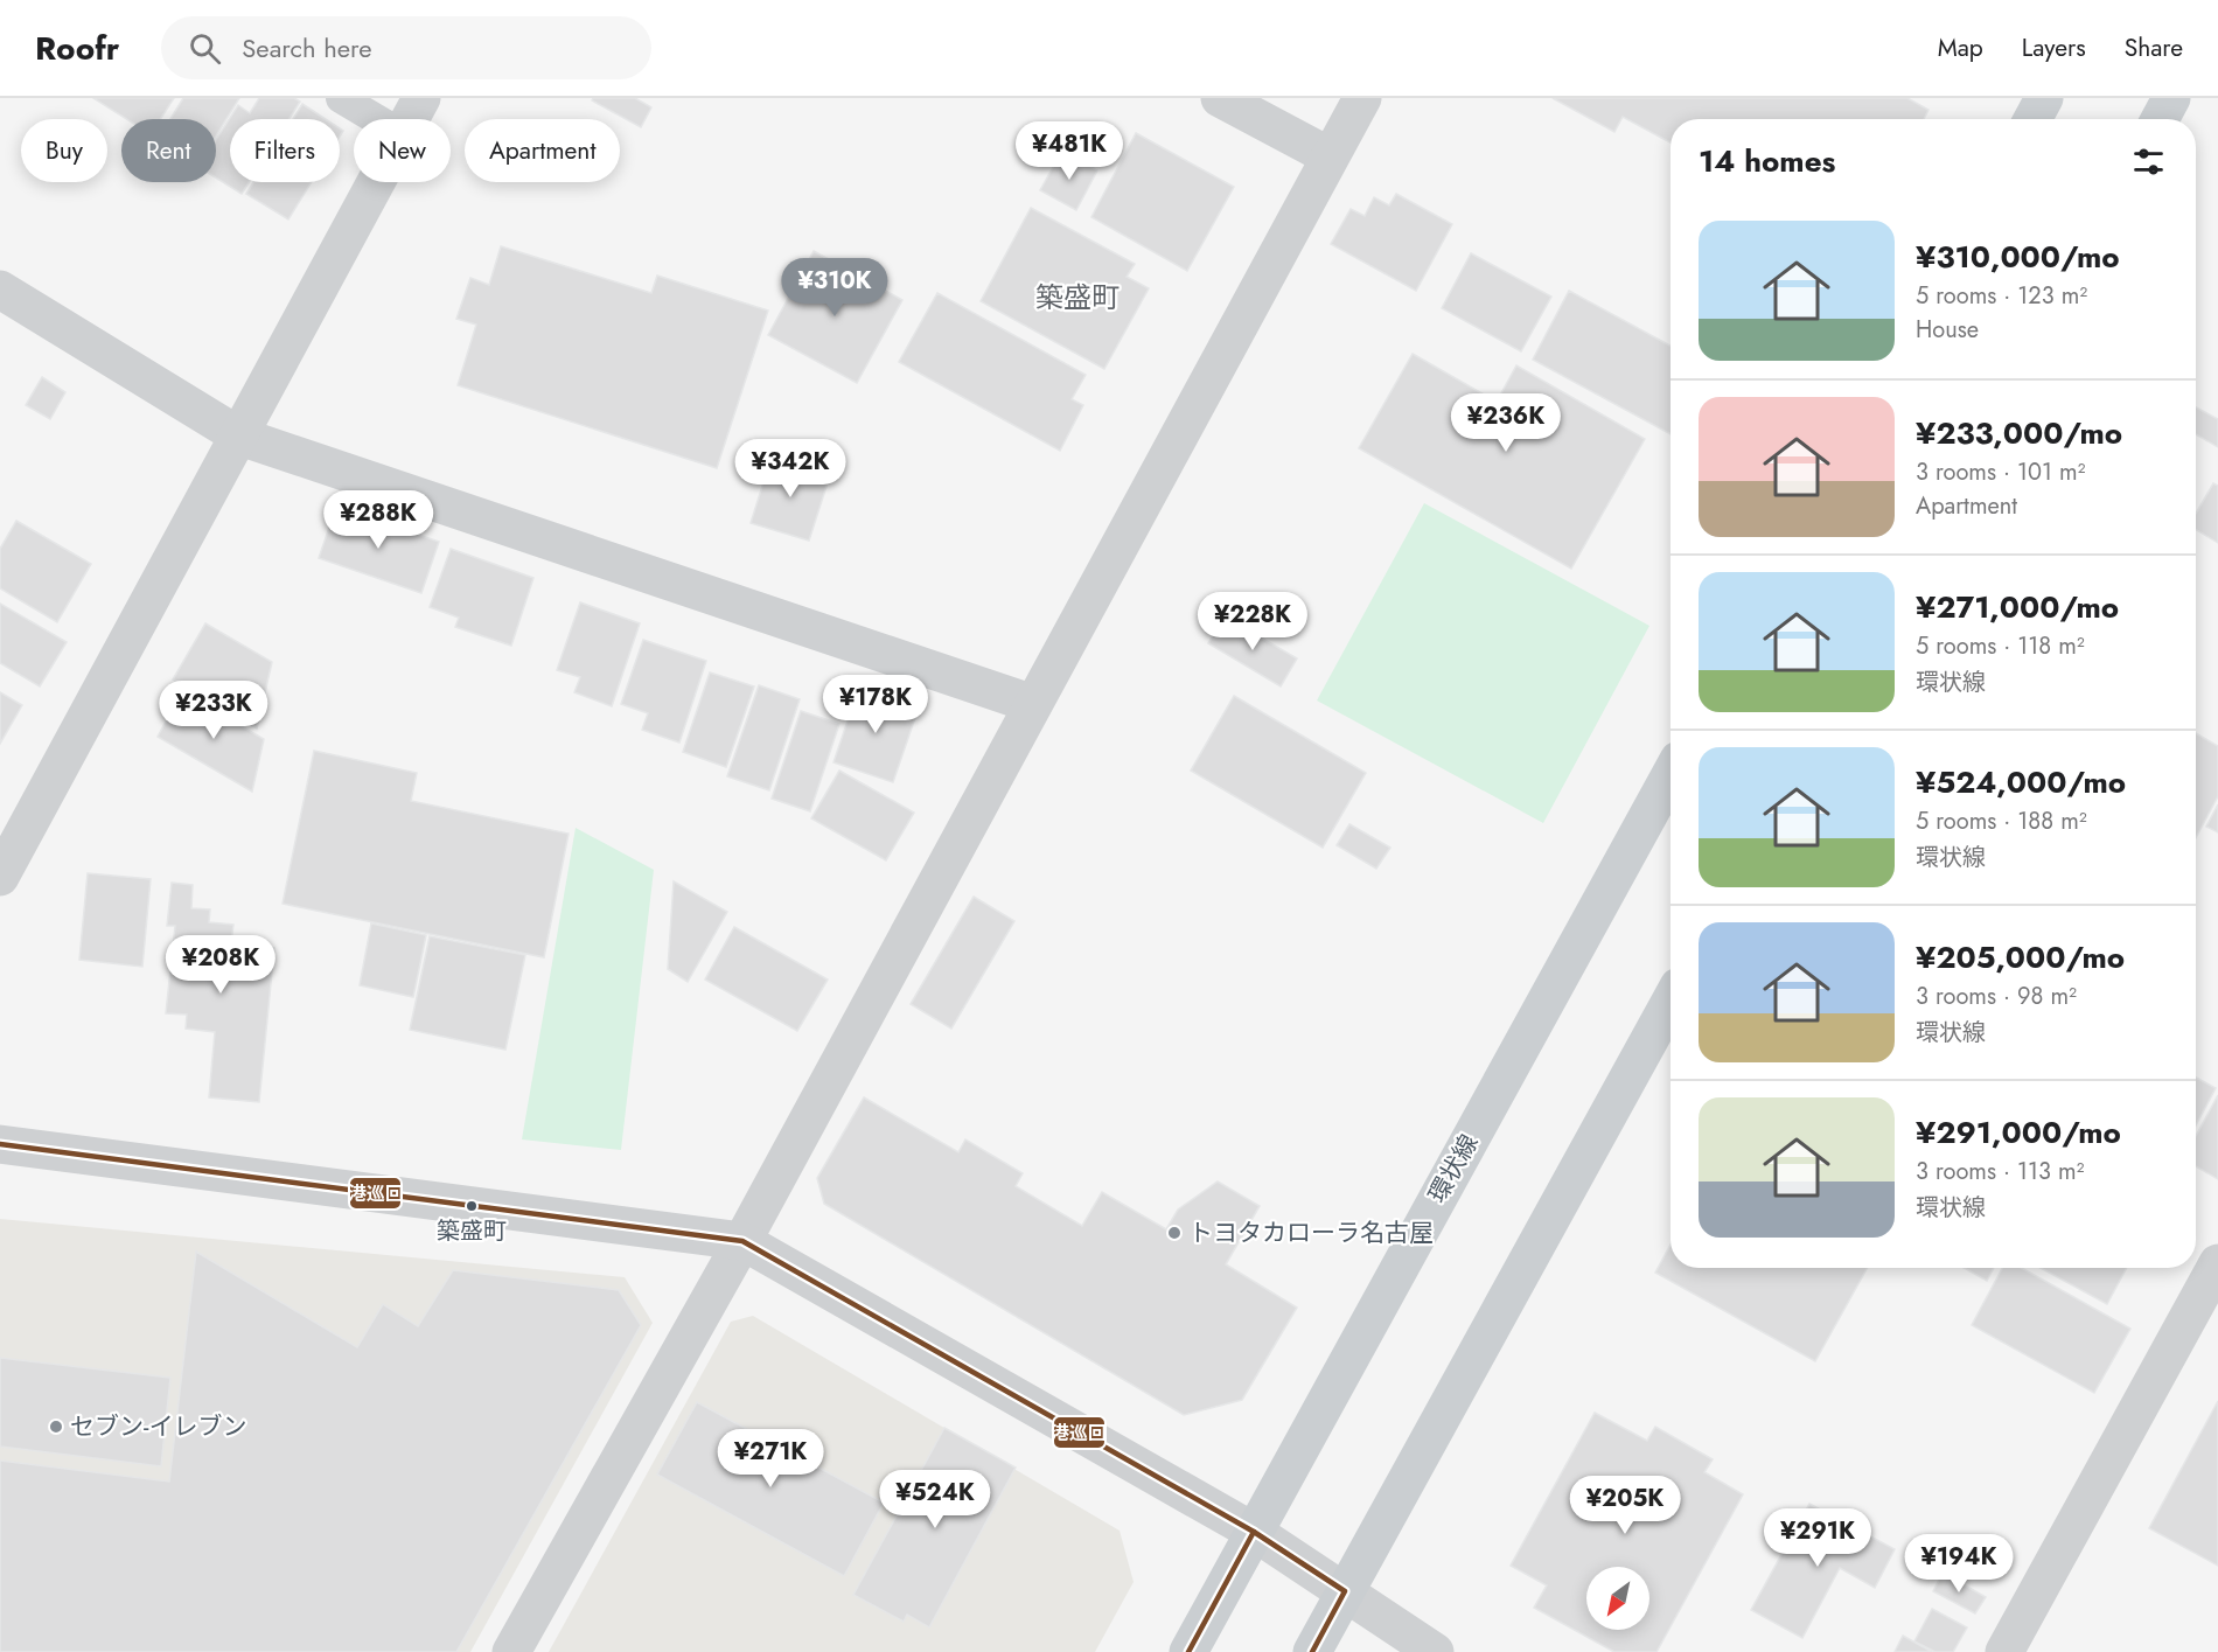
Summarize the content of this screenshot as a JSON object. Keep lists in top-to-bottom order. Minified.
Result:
{"streets":{"main road":["環状線"]},"districts":["築盛町"],"places":["築盛町","トヨタカローラ名古屋","セブン-イレブン"],"lines":["transit line 港巡回"],"north":"bottom left","page":{"header":"Roofr","search":"Search here","nav":["Map","Layers","Share"],"chip":["Buy","Rent","Filters","New","Apartment"],"heading":"14 homes","price":["¥481K","¥310K","¥236K","¥342K","¥288K","¥228K","¥178K","¥233K","¥208K","¥271K","¥524K","¥205K","¥291K","¥194K"],"list":[{"name":"¥310,000/mo","note":"5 rooms · 123 m² · House"},{"name":"¥233,000/mo","note":"3 rooms · 101 m² · Apartment"},{"name":"¥271,000/mo","note":"5 rooms · 118 m² · 環状線"},{"name":"¥524,000/mo","note":"5 rooms · 188 m² · 環状線"},{"name":"¥205,000/mo","note":"3 rooms · 98 m² · 環状線"},{"name":"¥291,000/mo","note":"3 rooms · 113 m² · 環状線"}]}}
